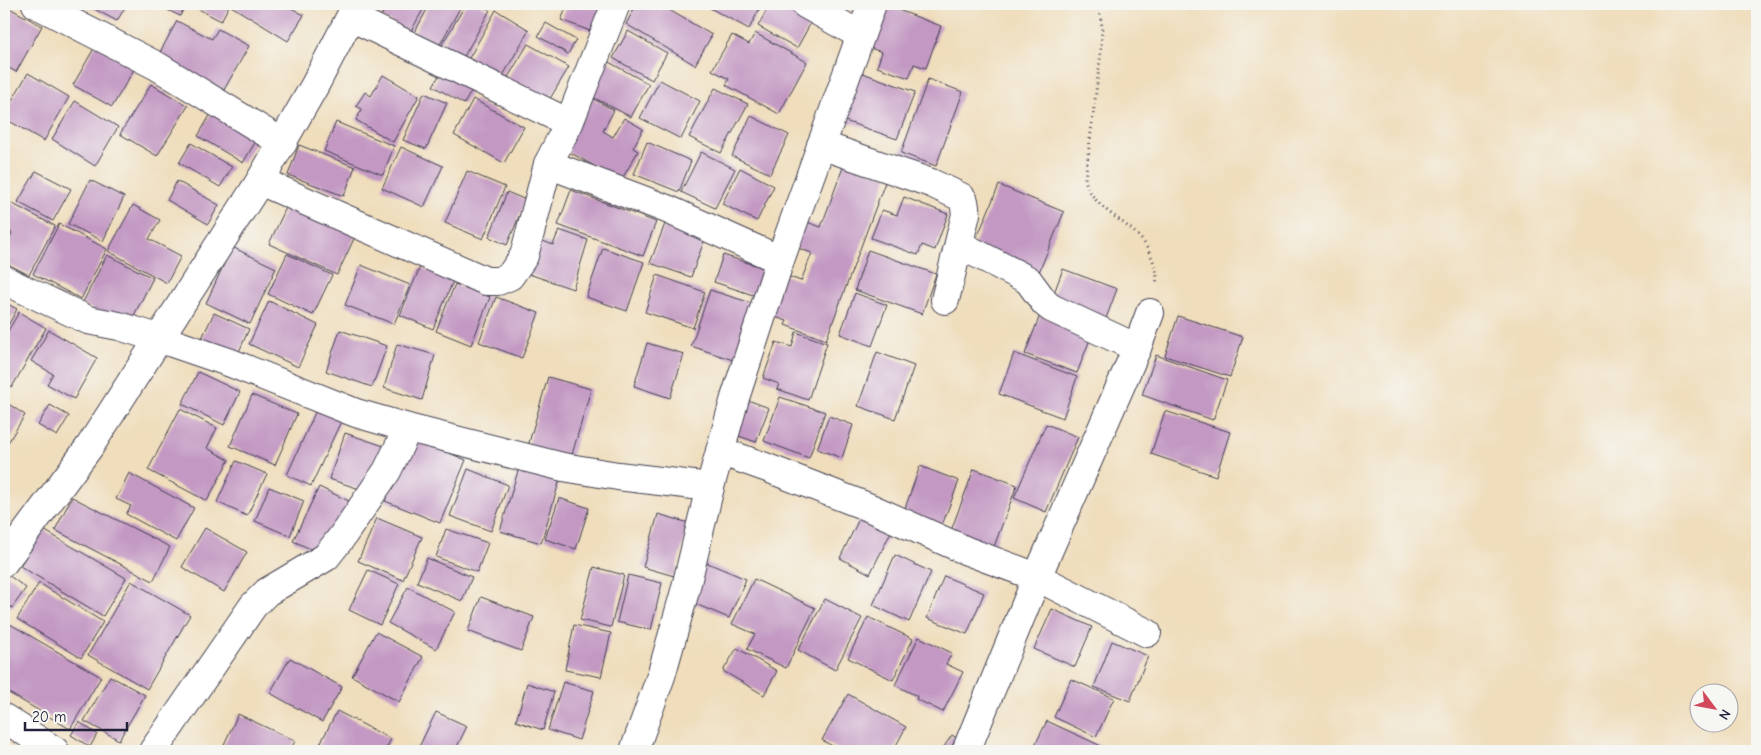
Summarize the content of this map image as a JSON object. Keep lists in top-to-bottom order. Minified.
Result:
{"scale_bar":"20 m","north":"bottom right"}
